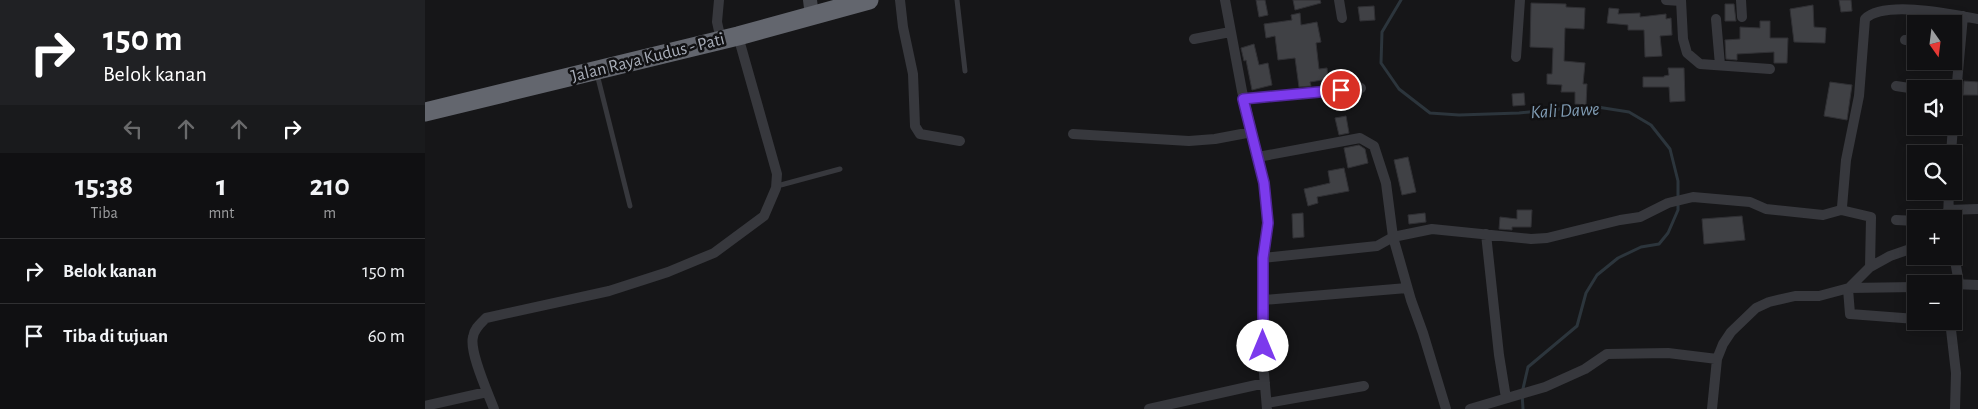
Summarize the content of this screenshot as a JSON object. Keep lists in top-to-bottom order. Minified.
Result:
{"streets":{"highway":["Jalan Raya Kudus - Pati"]},"water":["Kali Dawe"],"north":"bottom","page":{"turn":["150 m","Belok kanan"],"map_buttons":["+","−"],"eta":["15:38","Tiba","1","mnt","210","m"],"list":[{"name":"Belok kanan","value":"150 m"},{"name":"Tiba di tujuan","value":"60 m"}]}}
